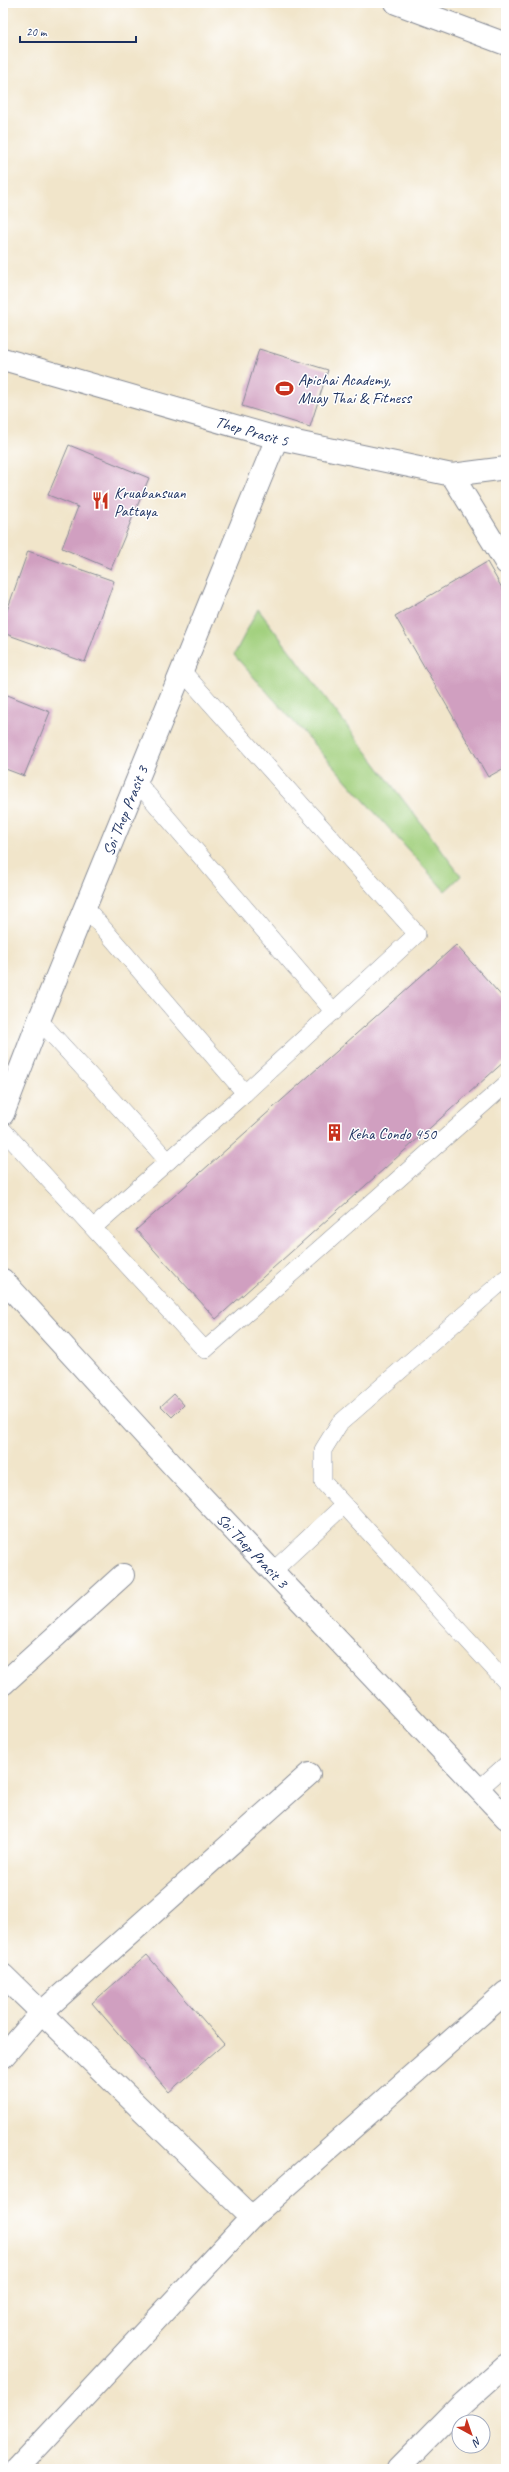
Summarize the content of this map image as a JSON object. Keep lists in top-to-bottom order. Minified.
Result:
{"streets":{"street":["Thep Prasit 5","Soi Thep Prasit 3"]},"crossings":[["Thep Prasit 5","Soi Thep Prasit 3"]],"places":{"sports":["Apichai Academy, Muay Thai & Fitness"],"restaurant":["Kruabansuan Pattaya"],"building":["Keha Condo 450"]},"scale_bar":"20 m","north":"bottom right"}
